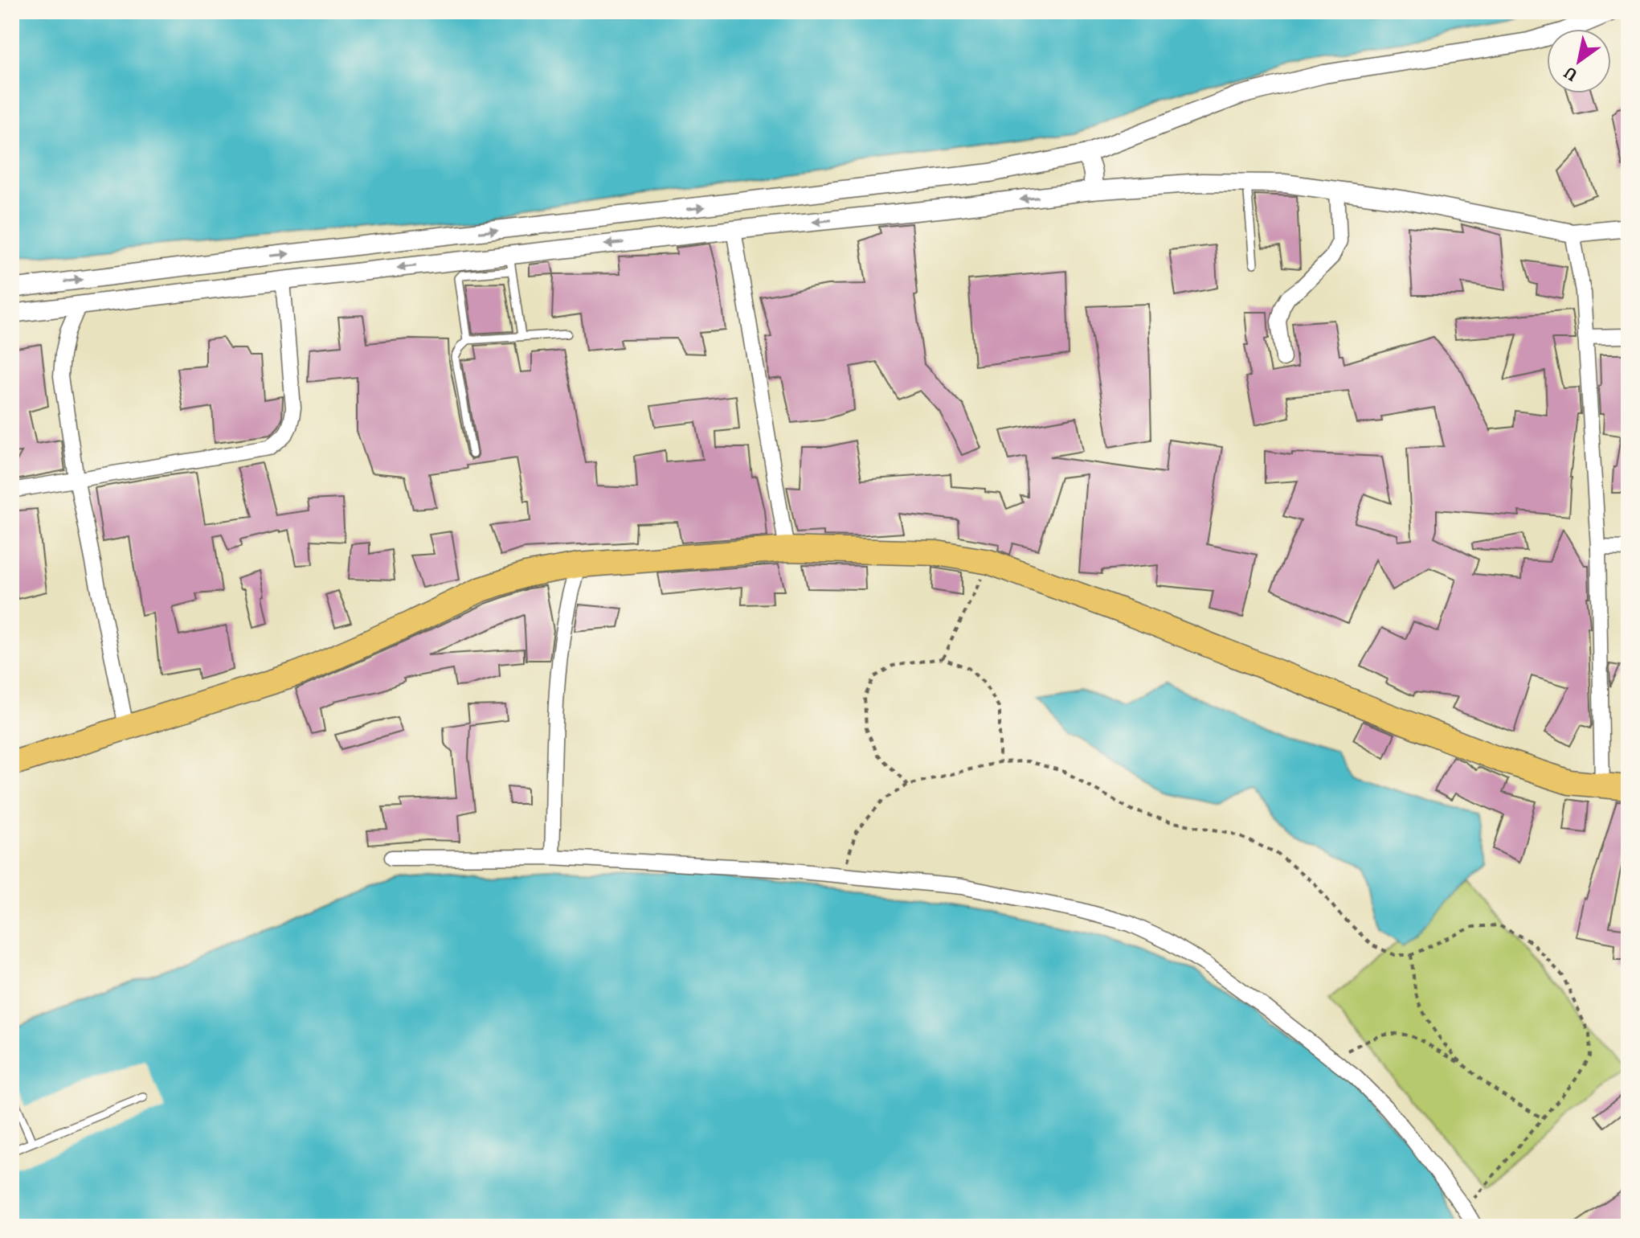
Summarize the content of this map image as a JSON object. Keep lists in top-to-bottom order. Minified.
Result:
{"north":"bottom left"}
